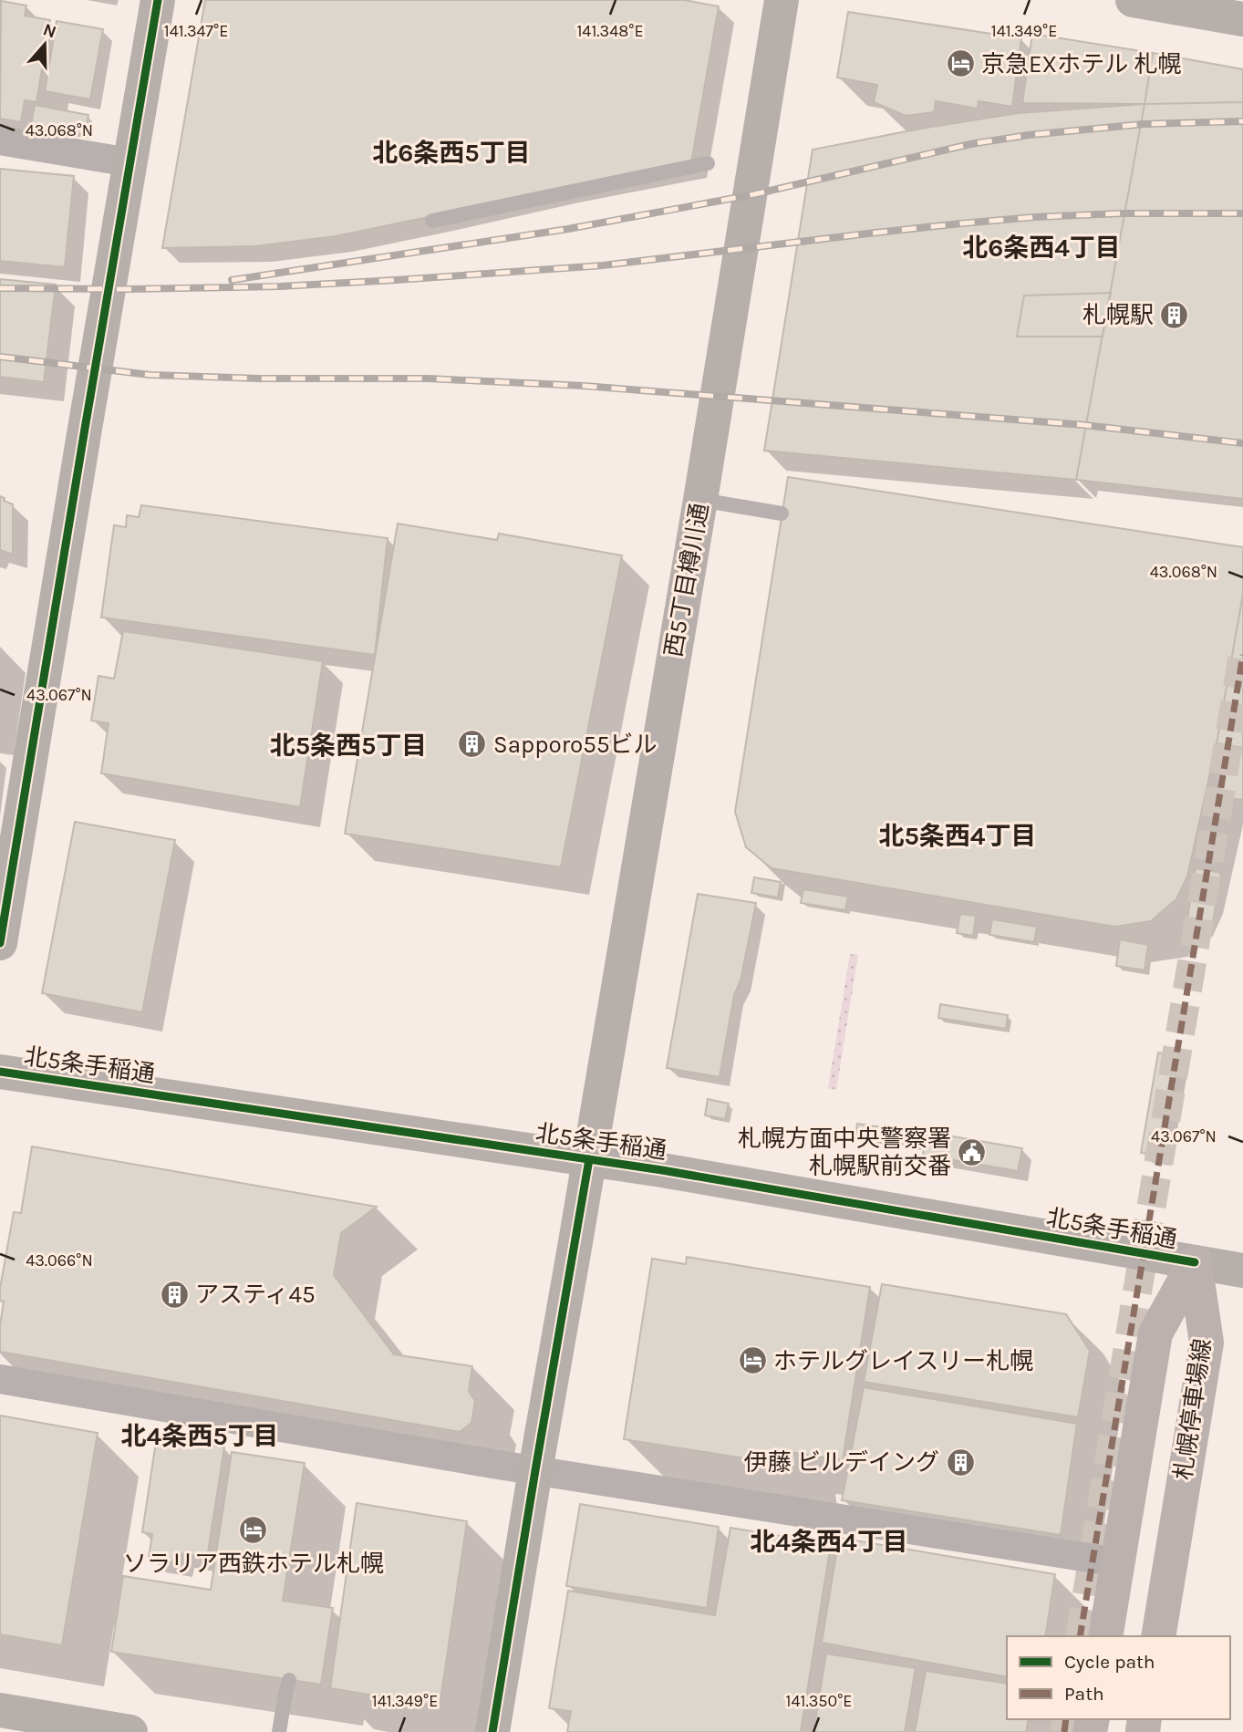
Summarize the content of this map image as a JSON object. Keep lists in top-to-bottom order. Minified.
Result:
{"streets":{"main road":["札幌停車場線"],"street":["西5丁目樽川通","北5条手稲通"]},"crossings":[["西5丁目樽川通","北5条手稲通"],["北5条手稲通","札幌停車場線"]],"districts":["北6条西5丁目","北6条西4丁目","北5条西5丁目","北5条西4丁目","北4条西5丁目","北4条西4丁目"],"places":{"hotel":["京急EXホテル 札幌","ホテルグレイスリー札幌","ソラリア西鉄ホテル札幌"],"building":["札幌駅","Sapporo55ビル","アスティ45","伊藤 ビルデイング"],"public building":["札幌方面中央警察署 札幌駅前交番"]},"legend":["Cycle path","Path"],"north":"top","coordinates":["141.348°E","141.347°E","141.349°E","43.068°N","43.067°N","43.066°N","141.350°E"]}
